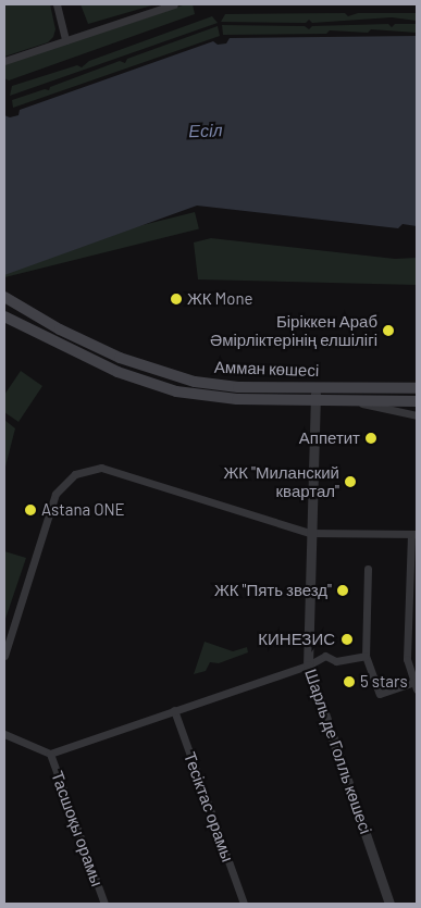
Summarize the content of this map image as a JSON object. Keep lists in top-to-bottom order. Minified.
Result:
{"streets":{"main road":["Амман көшесі"],"street":["Шарль де Голль көшесі","Тесіктас орамы","Тасшоқы орамы"]},"crossings":[["Амман көшесі","Шарль де Голль көшесі"]],"water":["Есіл"],"places":["ЖК Mone","Біріккен Араб Әмірліктерінің елшілігі","Аппетит","ЖК \"Миланский квартал\"","Astana ONE","ЖК \"Пять звезд\"","КИНЕЗИС","5 stars"]}
